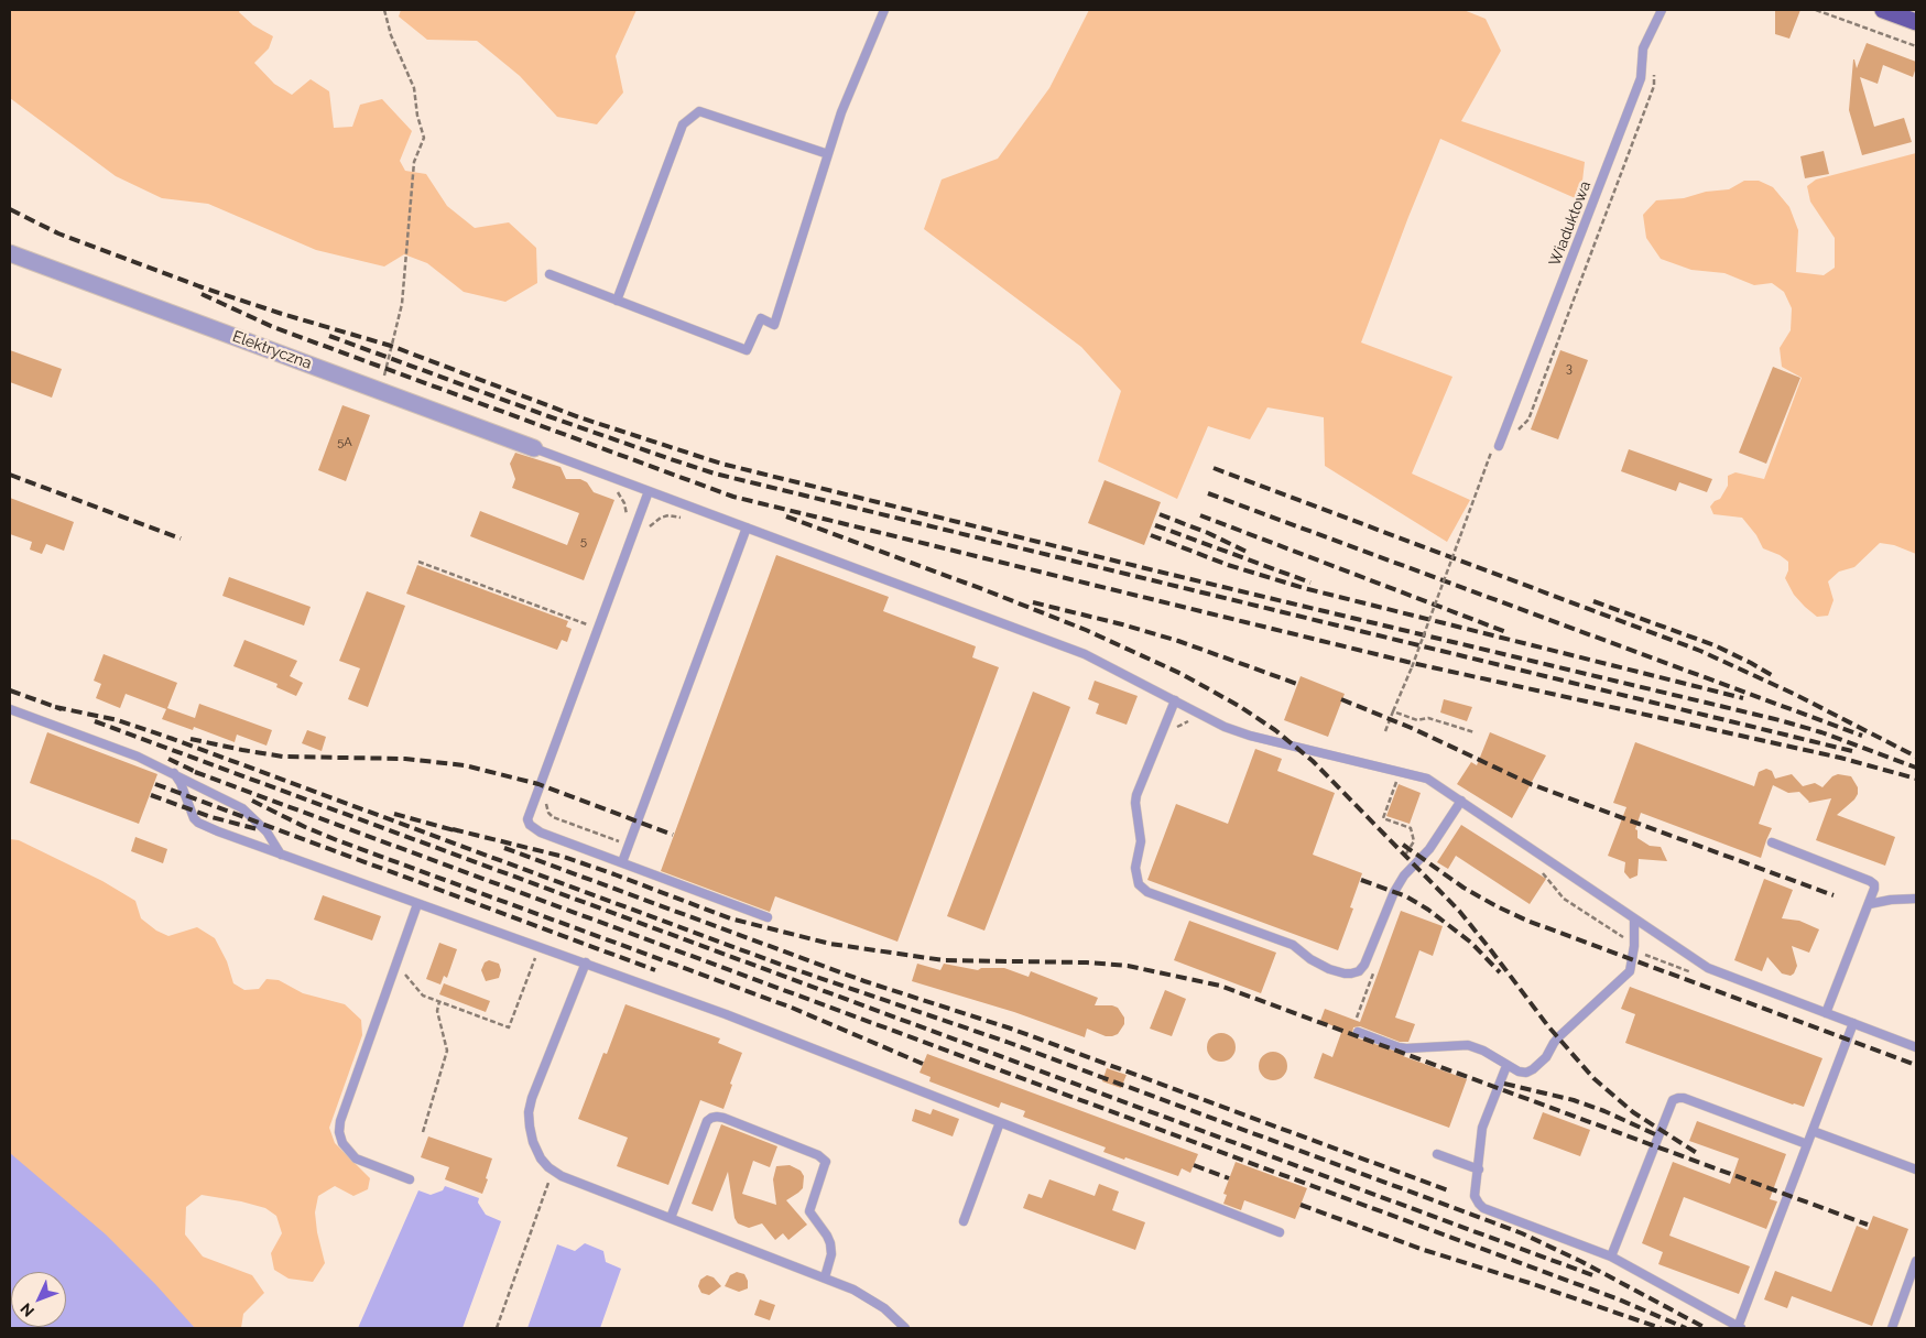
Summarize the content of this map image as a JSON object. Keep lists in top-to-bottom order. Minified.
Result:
{"streets":{"street":["Elektryczna"],"lane":["Wiaduktowa"]},"house_numbers":["3","5A","5"],"north":"bottom left"}
